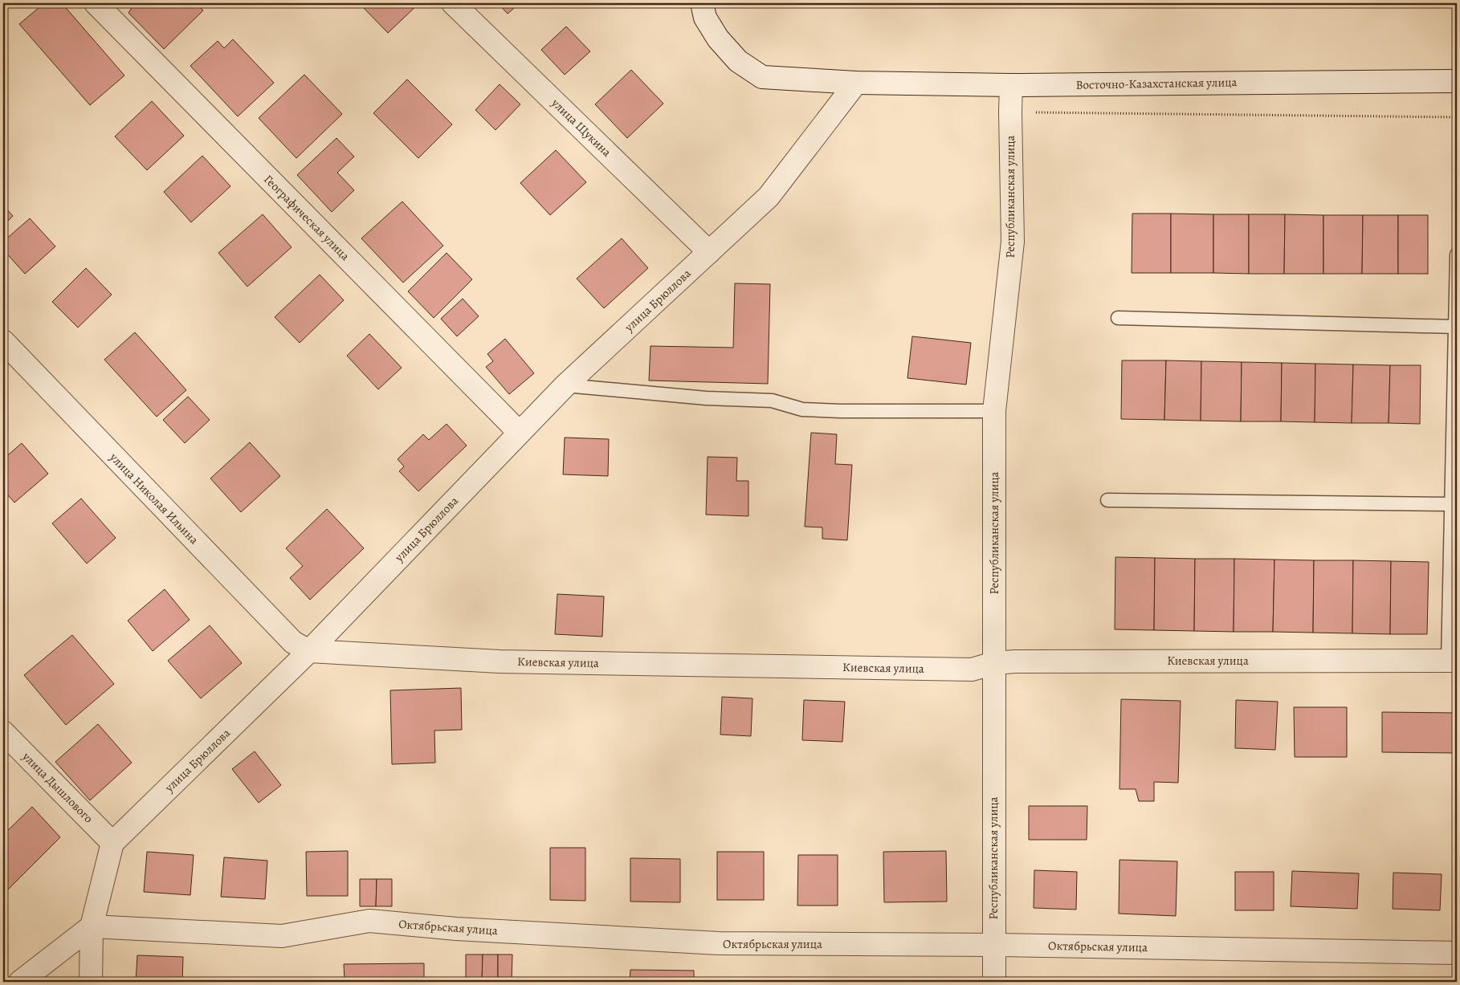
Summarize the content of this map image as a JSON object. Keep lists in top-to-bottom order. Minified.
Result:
{"streets":{"street":["Восточно-Казахстанская улица","улица Щукина","Республиканская улица","Географическая улица","улица Брюллова","улица Николая Ильина","Киевская улица","улица Дышлового","Октябрьская улица"]},"crossings":[["Восточно-Казахстанская улица","Республиканская улица"],["Восточно-Казахстанская улица","улица Брюллова"],["улица Щукина","улица Брюллова"],["Республиканская улица","Киевская улица"],["Республиканская улица","Октябрьская улица"],["Географическая улица","улица Брюллова"],["улица Брюллова","улица Николая Ильина"],["улица Брюллова","Киевская улица"],["улица Брюллова","улица Дышлового"],["улица Николая Ильина","Киевская улица"]]}
